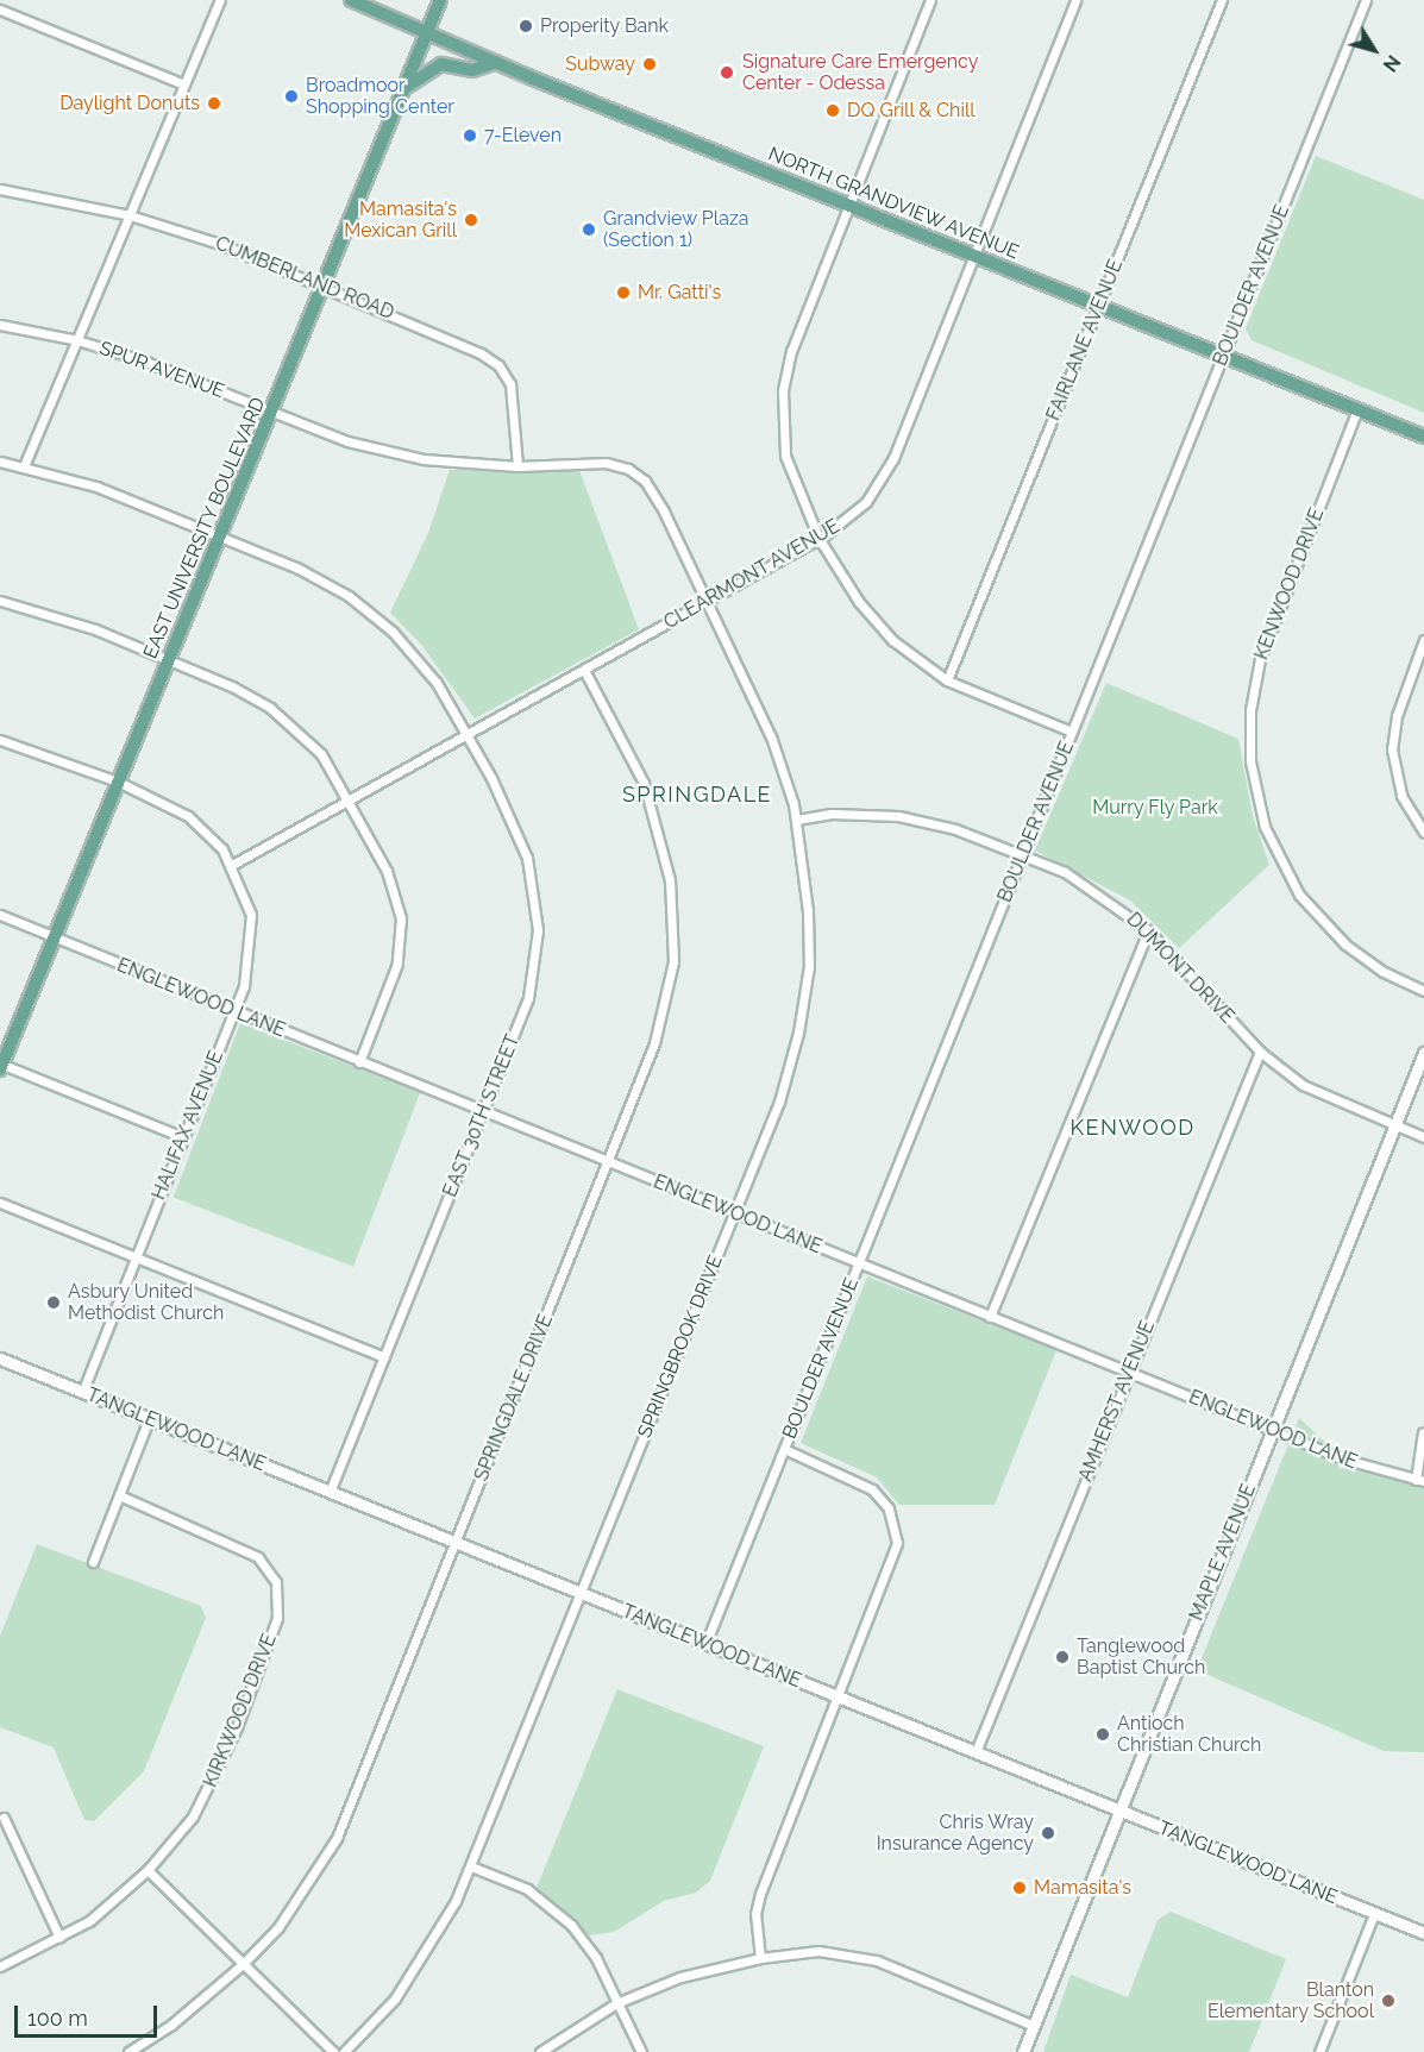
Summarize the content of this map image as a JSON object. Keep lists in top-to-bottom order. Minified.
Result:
{"streets":{"main road":["NORTH GRANDVIEW AVENUE","EAST UNIVERSITY BOULEVARD","TANGLEWOOD LANE","MAPLE AVENUE"],"street":["CUMBERLAND ROAD","BOULDER AVENUE","FAIRLANE AVENUE","SPUR AVENUE","CLEARMONT AVENUE","KENWOOD DRIVE","DUMONT DRIVE","ENGLEWOOD LANE","EAST 30TH STREET","HALIFAX AVENUE","SPRINGBROOK DRIVE","SPRINGDALE DRIVE","AMHERST AVENUE","KIRKWOOD DRIVE"]},"crossings":[["NORTH GRANDVIEW AVENUE","BOULDER AVENUE"],["NORTH GRANDVIEW AVENUE","FAIRLANE AVENUE"],["NORTH GRANDVIEW AVENUE","EAST UNIVERSITY BOULEVARD"],["NORTH GRANDVIEW AVENUE","CLEARMONT AVENUE"],["NORTH GRANDVIEW AVENUE","KENWOOD DRIVE"],["CUMBERLAND ROAD","SPUR AVENUE"],["CUMBERLAND ROAD","EAST UNIVERSITY BOULEVARD"],["BOULDER AVENUE","DUMONT DRIVE"],["BOULDER AVENUE","ENGLEWOOD LANE"],["BOULDER AVENUE","TANGLEWOOD LANE"],["SPUR AVENUE","EAST UNIVERSITY BOULEVARD"],["SPUR AVENUE","CLEARMONT AVENUE"],["SPUR AVENUE","SPRINGBROOK DRIVE"],["EAST UNIVERSITY BOULEVARD","ENGLEWOOD LANE"],["EAST UNIVERSITY BOULEVARD","EAST 30TH STREET"],["EAST UNIVERSITY BOULEVARD","HALIFAX AVENUE"],["CLEARMONT AVENUE","EAST 30TH STREET"],["CLEARMONT AVENUE","HALIFAX AVENUE"],["CLEARMONT AVENUE","SPRINGBROOK DRIVE"],["CLEARMONT AVENUE","SPRINGDALE DRIVE"],["DUMONT DRIVE","SPRINGBROOK DRIVE"],["DUMONT DRIVE","AMHERST AVENUE"],["DUMONT DRIVE","MAPLE AVENUE"],["ENGLEWOOD LANE","EAST 30TH STREET"],["ENGLEWOOD LANE","HALIFAX AVENUE"],["ENGLEWOOD LANE","SPRINGBROOK DRIVE"],["ENGLEWOOD LANE","SPRINGDALE DRIVE"],["ENGLEWOOD LANE","AMHERST AVENUE"],["ENGLEWOOD LANE","MAPLE AVENUE"],["EAST 30TH STREET","TANGLEWOOD LANE"],["HALIFAX AVENUE","TANGLEWOOD LANE"],["SPRINGBROOK DRIVE","TANGLEWOOD LANE"],["SPRINGDALE DRIVE","TANGLEWOOD LANE"],["AMHERST AVENUE","TANGLEWOOD LANE"],["TANGLEWOOD LANE","MAPLE AVENUE"]],"districts":["SPRINGDALE","KENWOOD"],"parks":["Murry Fly Park"],"places":["Properity Bank","Subway","Signature Care Emergency Center - Odessa","Broadmoor Shopping Center","Daylight Donuts","DQ Grill & Chill","7-Eleven","Mamasita's Mexican Grill","Grandview Plaza (Section 1)","Mr. Gatti's","Asbury United Methodist Church","Tanglewood Baptist Church","Antioch Christian Church","Chris Wray Insurance Agency","Mamasita's","Blanton Elementary School"],"scale_bar":"100 m","north":"bottom right"}
